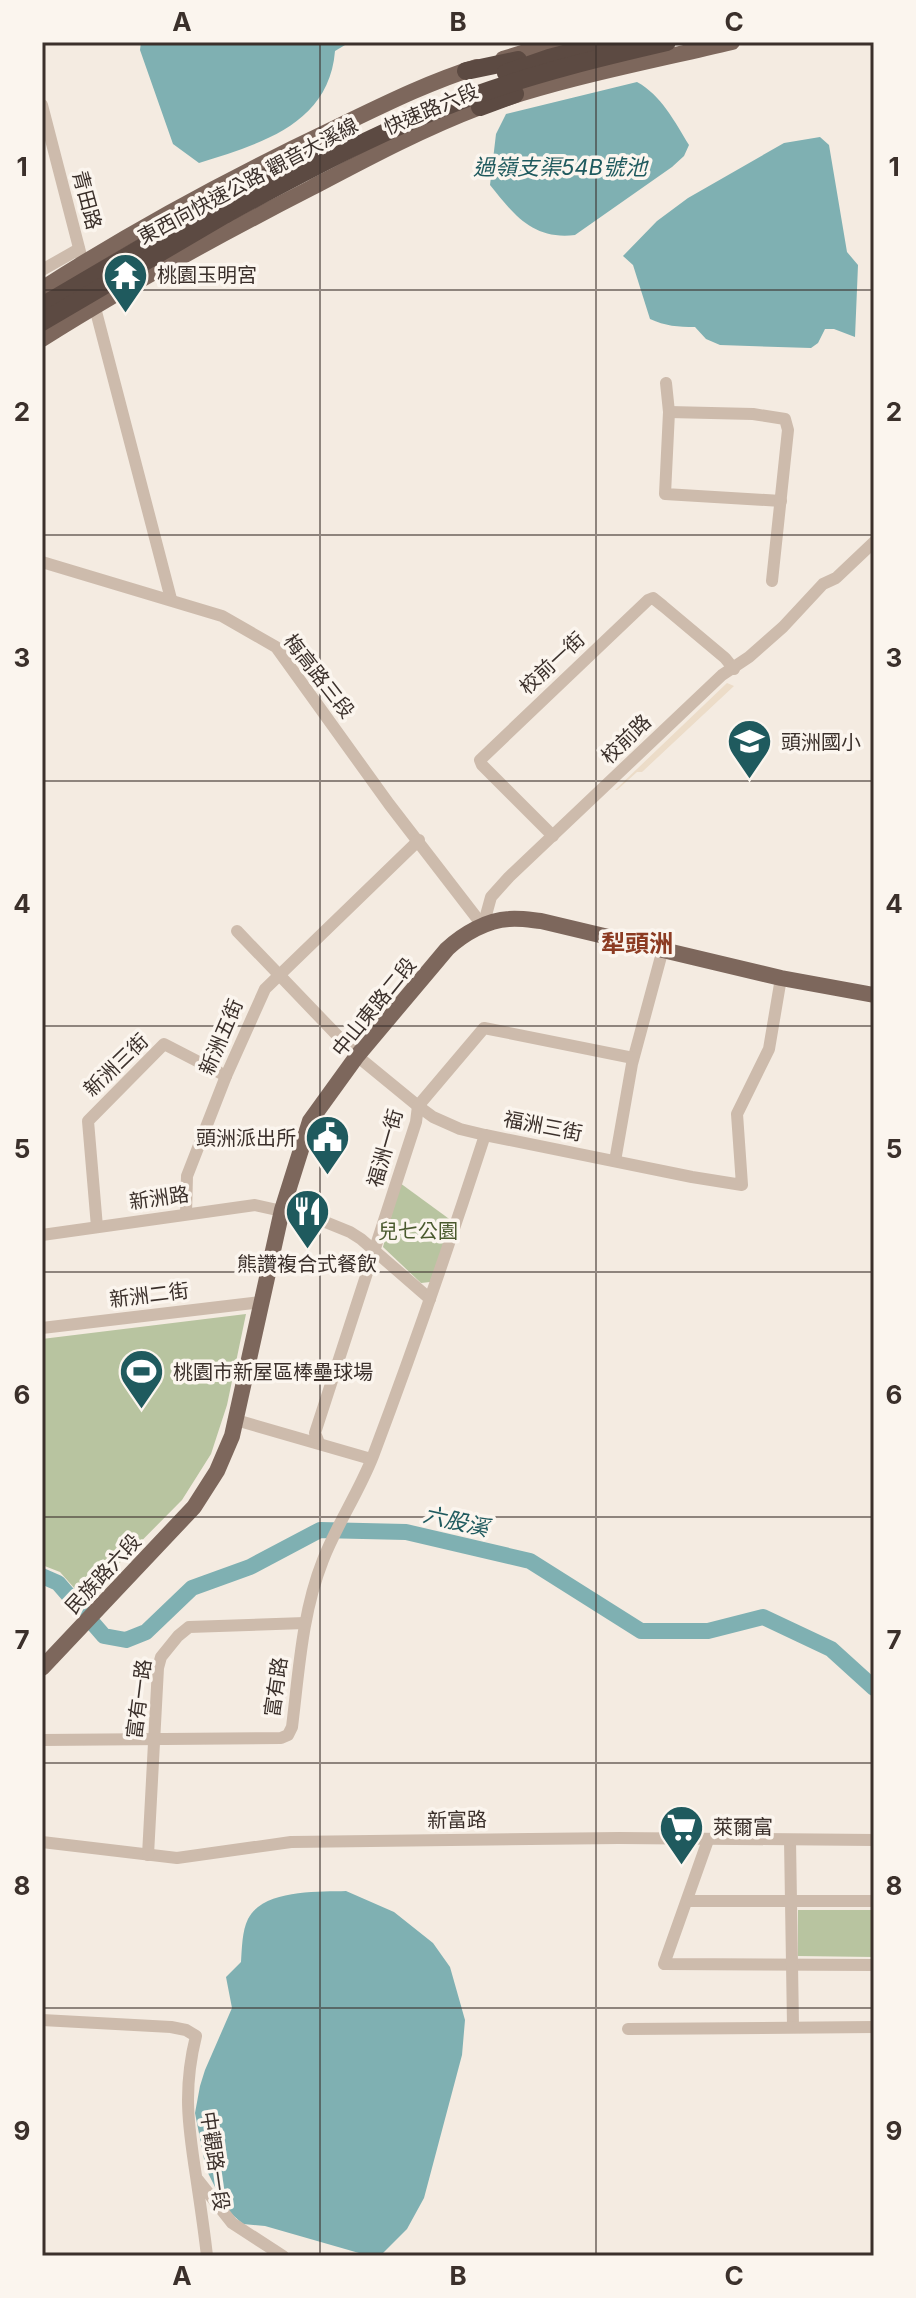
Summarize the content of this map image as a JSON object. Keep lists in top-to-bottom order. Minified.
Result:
{"streets":{"highway":["東西向快速公路 觀音大溪線"],"main road":["快速路六段","中山東路二段","民族路六段"],"street":["青田路","校前一街","梅高路三段","校前路","新洲五街","新洲三街","福洲三街","福洲一街","新洲路","新洲二街","富有路","富有一路","新富路","中觀路一段"]},"crossings":[["快速路六段","青田路"],["青田路","梅高路三段"],["校前一街","校前路"],["梅高路三段","校前路"],["梅高路三段","中山東路二段"],["梅高路三段","新洲五街"],["校前路","中山東路二段"],["中山東路二段","福洲三街"],["中山東路二段","新洲路"],["中山東路二段","新洲二街"],["中山東路二段","民族路六段"],["新洲五街","新洲三街"],["新洲五街","福洲三街"],["新洲五街","新洲路"],["新洲三街","新洲路"],["福洲三街","福洲一街"],["福洲三街","富有路"],["福洲一街","新洲路"],["新洲路","富有路"],["富有路","富有一路"],["富有一路","新富路"]],"districts":["犁頭洲"],"water":["過嶺支渠54B號池","六股溪"],"parks":["兒七公園"],"places":{"temple":["桃園玉明宮"],"school or university":["頭洲國小"],"public building":["頭洲派出所"],"restaurant":["熊讚複合式餐飲"],"sports":["桃園市新屋區棒壘球場"],"supermarket":["萊爾富"]},"grid":{"columns":["A","B","C"],"rows":["1","2","3","4","5","6","7","8","9"]}}
